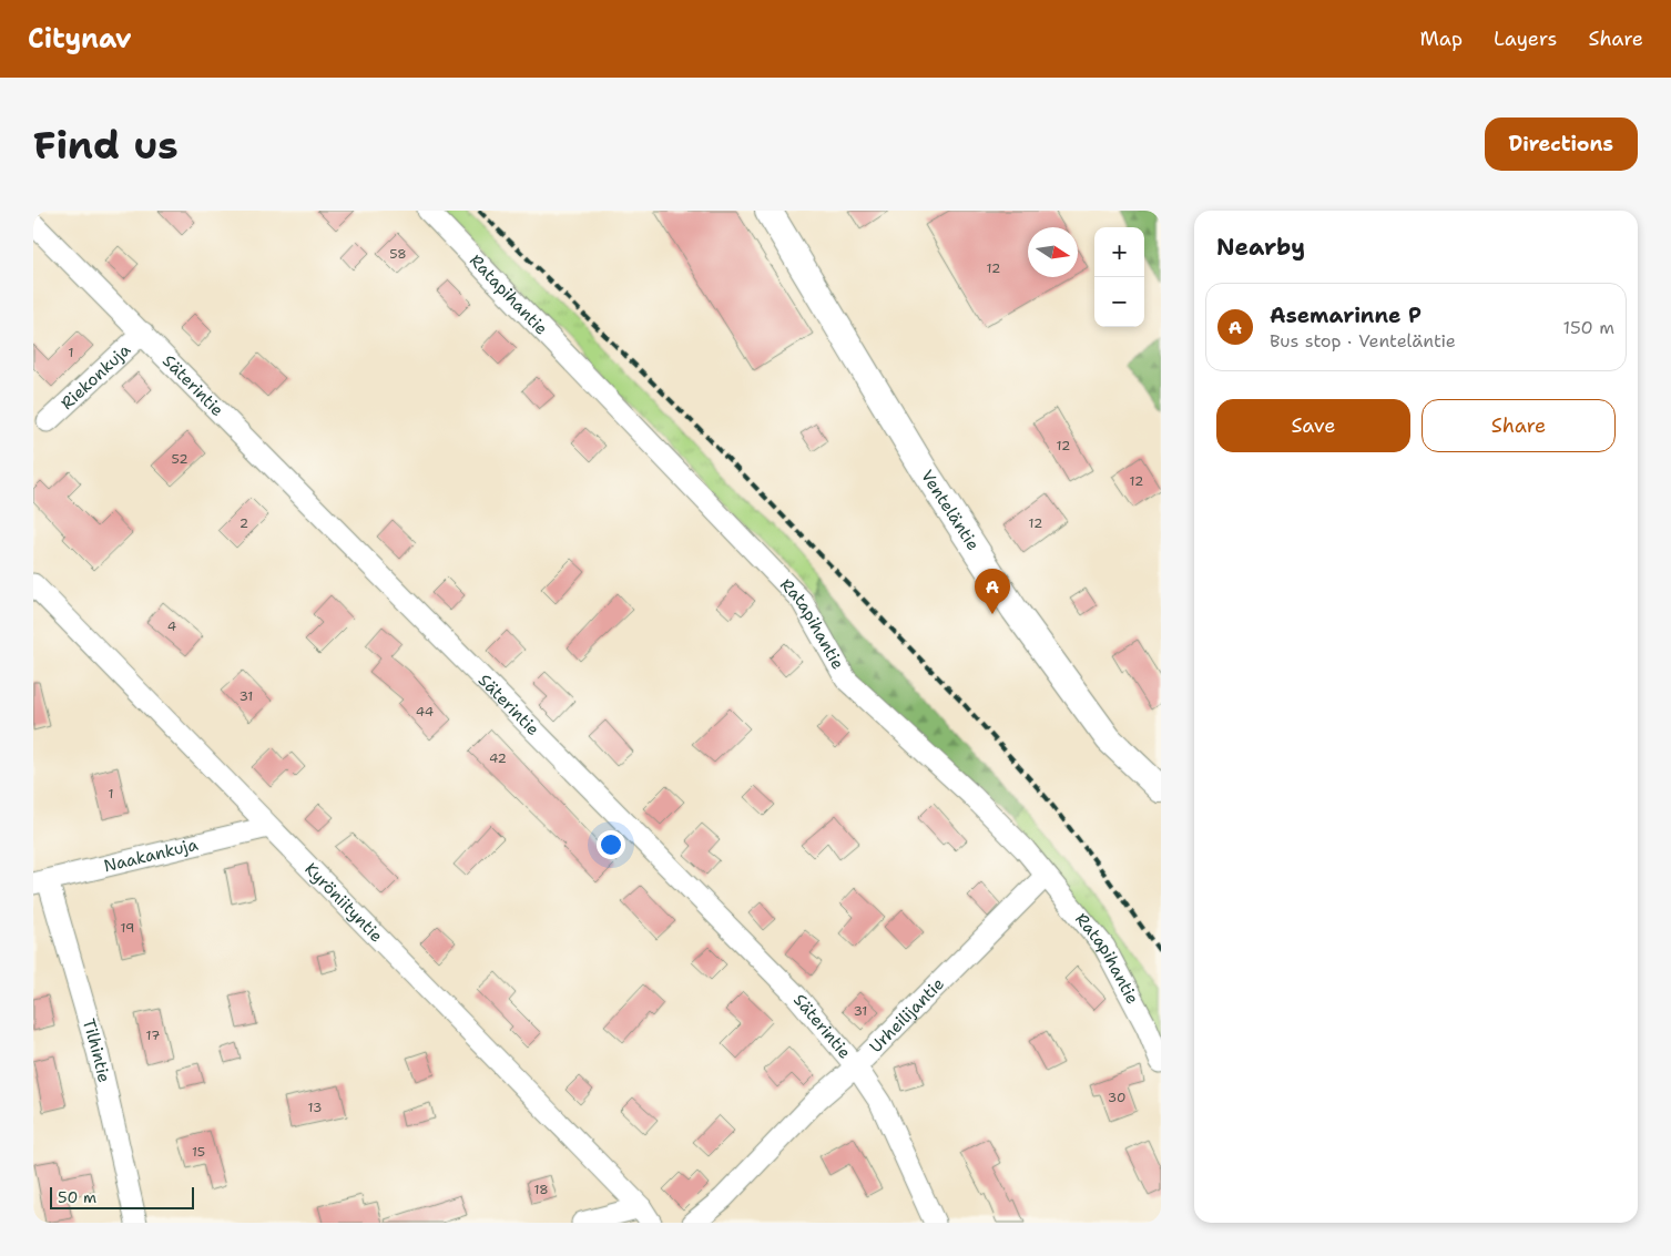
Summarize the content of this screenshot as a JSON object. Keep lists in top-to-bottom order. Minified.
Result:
{"streets":{"street":["Ratapihantie","Riekonkuja","Säterintie","Venteläntie","Naakankuja","Kyröniityntie","Urheilijantie","Tilhintie"]},"crossings":[["Ratapihantie","Urheilijantie"],["Riekonkuja","Säterintie"],["Säterintie","Urheilijantie"],["Naakankuja","Kyröniityntie"],["Naakankuja","Tilhintie"]],"house_numbers":["58","12","1","12","52","12","2","12","4","31","44","42","1","19","31","17","30","13","15","18"],"scale_bar":"50 m","north":"right","page":{"header":"Citynav","nav":["Map","Layers","Share"],"buttons":["Directions",["Save","Share"]],"title":"Find us","heading":"Nearby","map_buttons":["+","−"],"list":[{"mark":"A","name":"Asemarinne P","note":"Bus stop · Venteläntie","value":"150 m"}],"pins":"A","scale":"50 m"}}
